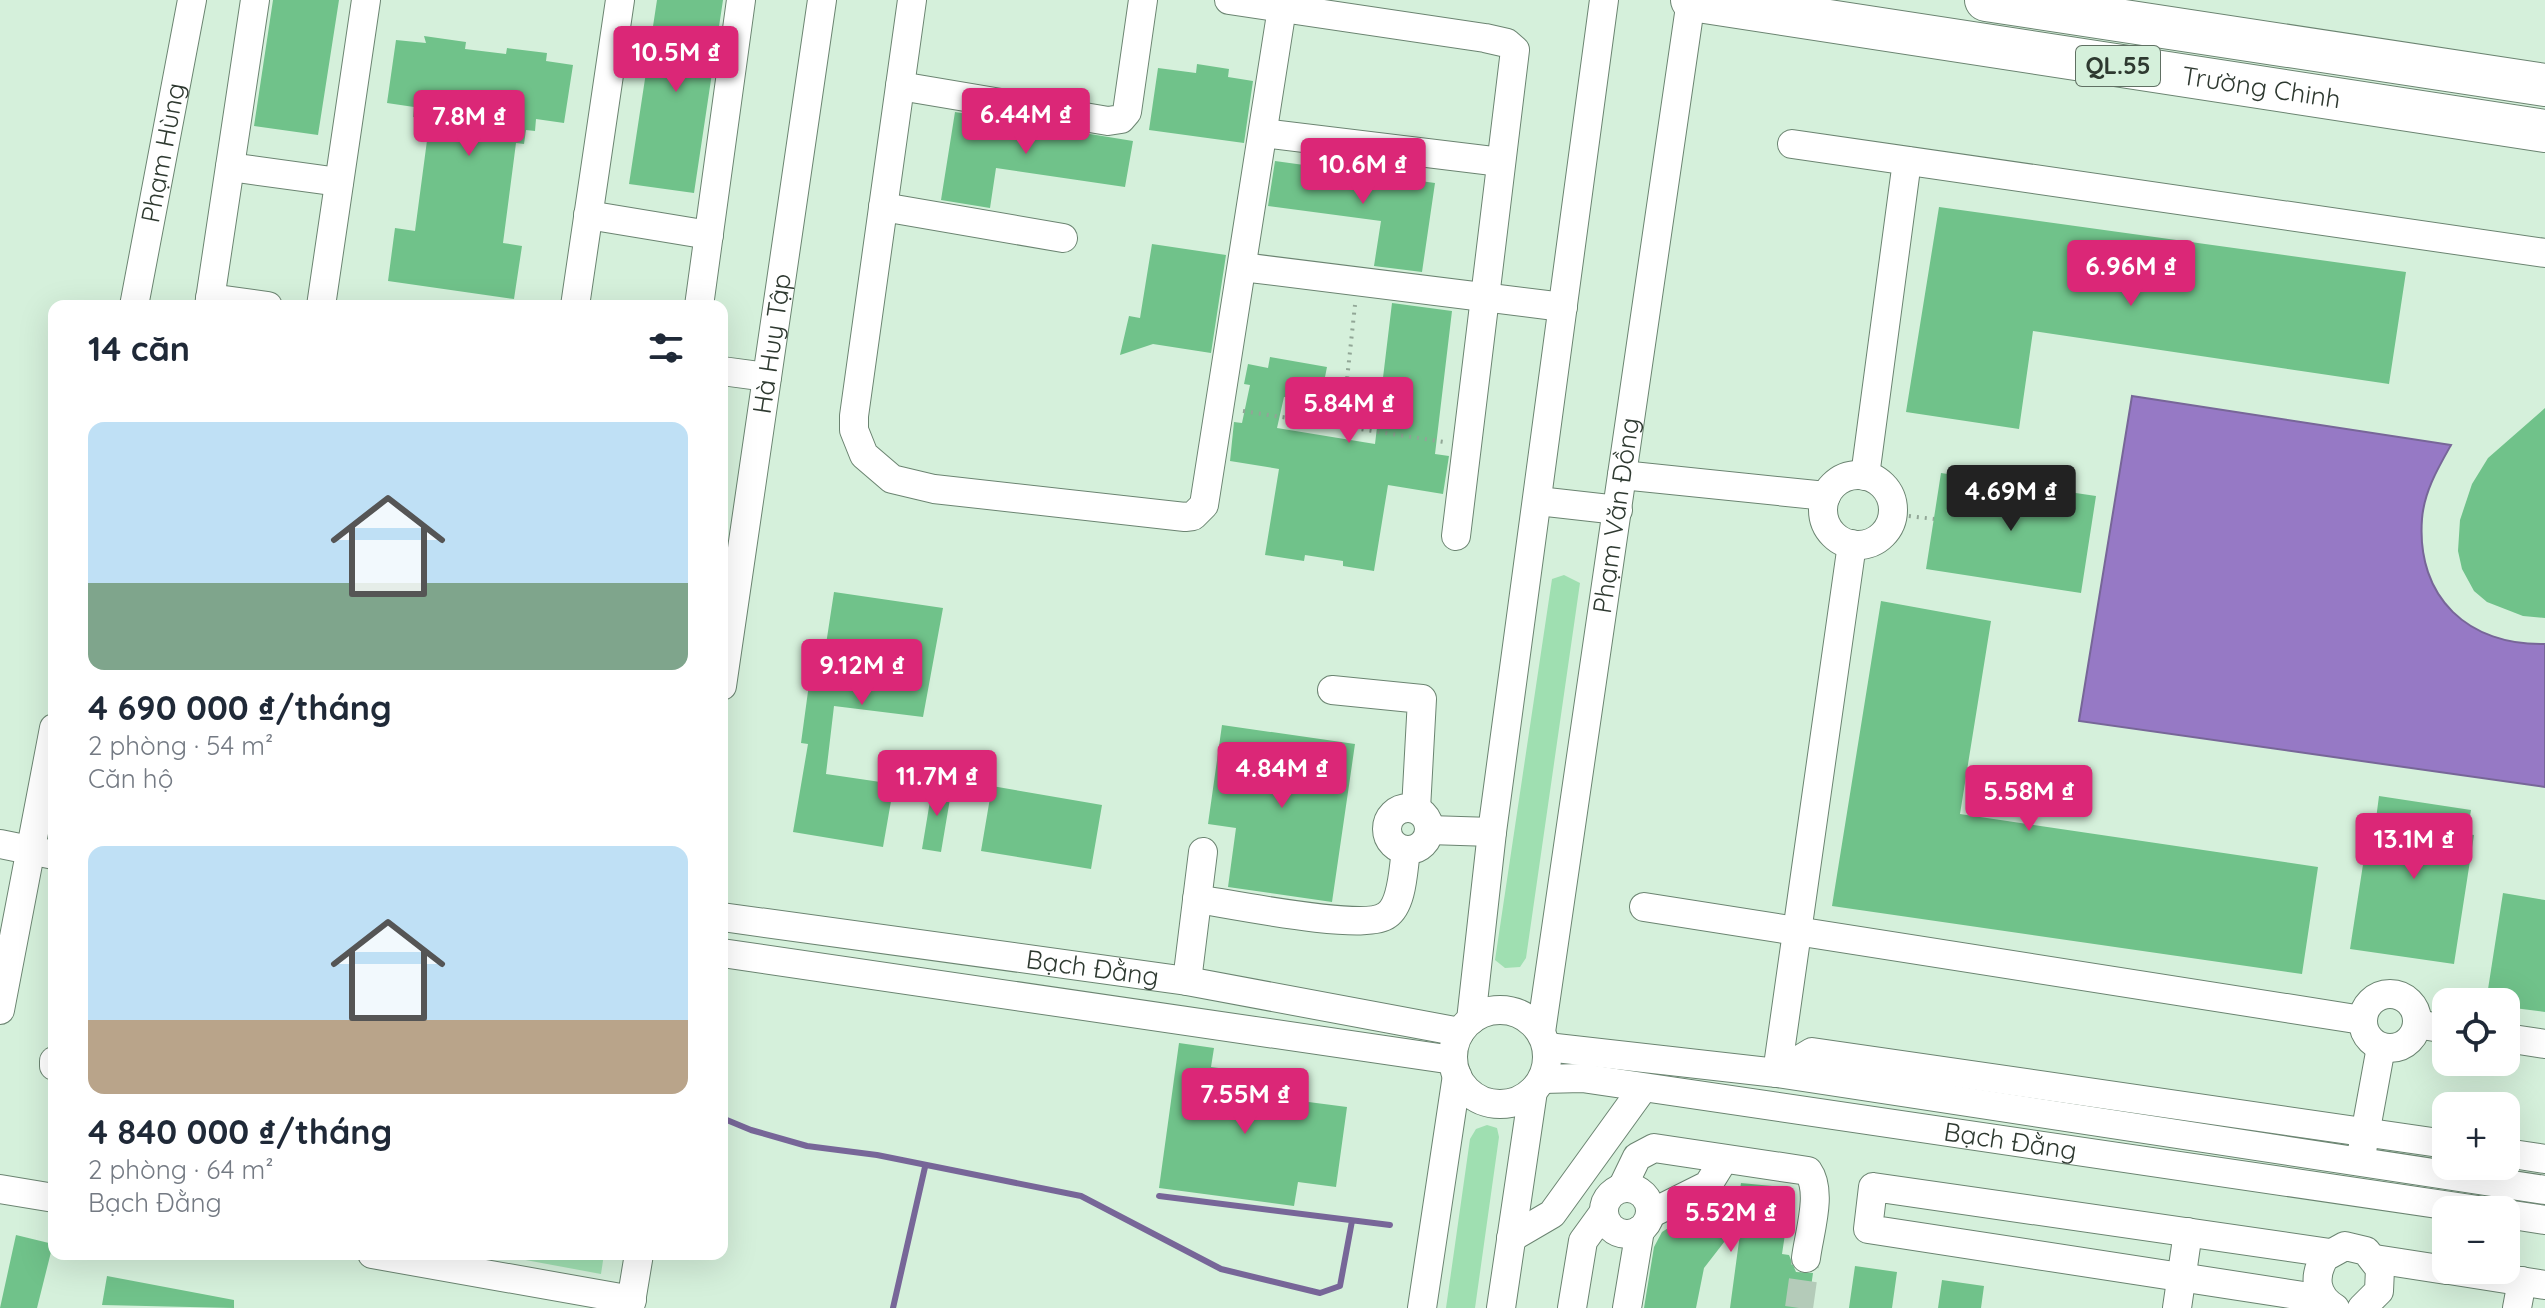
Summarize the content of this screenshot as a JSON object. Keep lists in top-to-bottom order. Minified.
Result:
{"streets":{"highway":["QL.55","Trường Chinh"],"street":["Phạm Hùng","Hà Huy Tập","Phạm Văn Đồng","Bạch Đằng"]},"crossings":[["Trường Chinh","Phạm Văn Đồng"],["Phạm Văn Đồng","Bạch Đằng"]],"page":{"price":["10.5M ₫","6.44M ₫","7.8M ₫","10.6M ₫","6.96M ₫","5.84M ₫","4.69M ₫","9.12M ₫","4.84M ₫","11.7M ₫","5.58M ₫","13.1M ₫","7.55M ₫","5.52M ₫"],"heading":"14 căn","list":[{"name":"4 690 000 ₫/tháng","note":"2 phòng · 54 m² · Căn hộ"},{"name":"4 840 000 ₫/tháng","note":"2 phòng · 64 m² · Bạch Đằng"}],"map_buttons":["+","−"]}}
